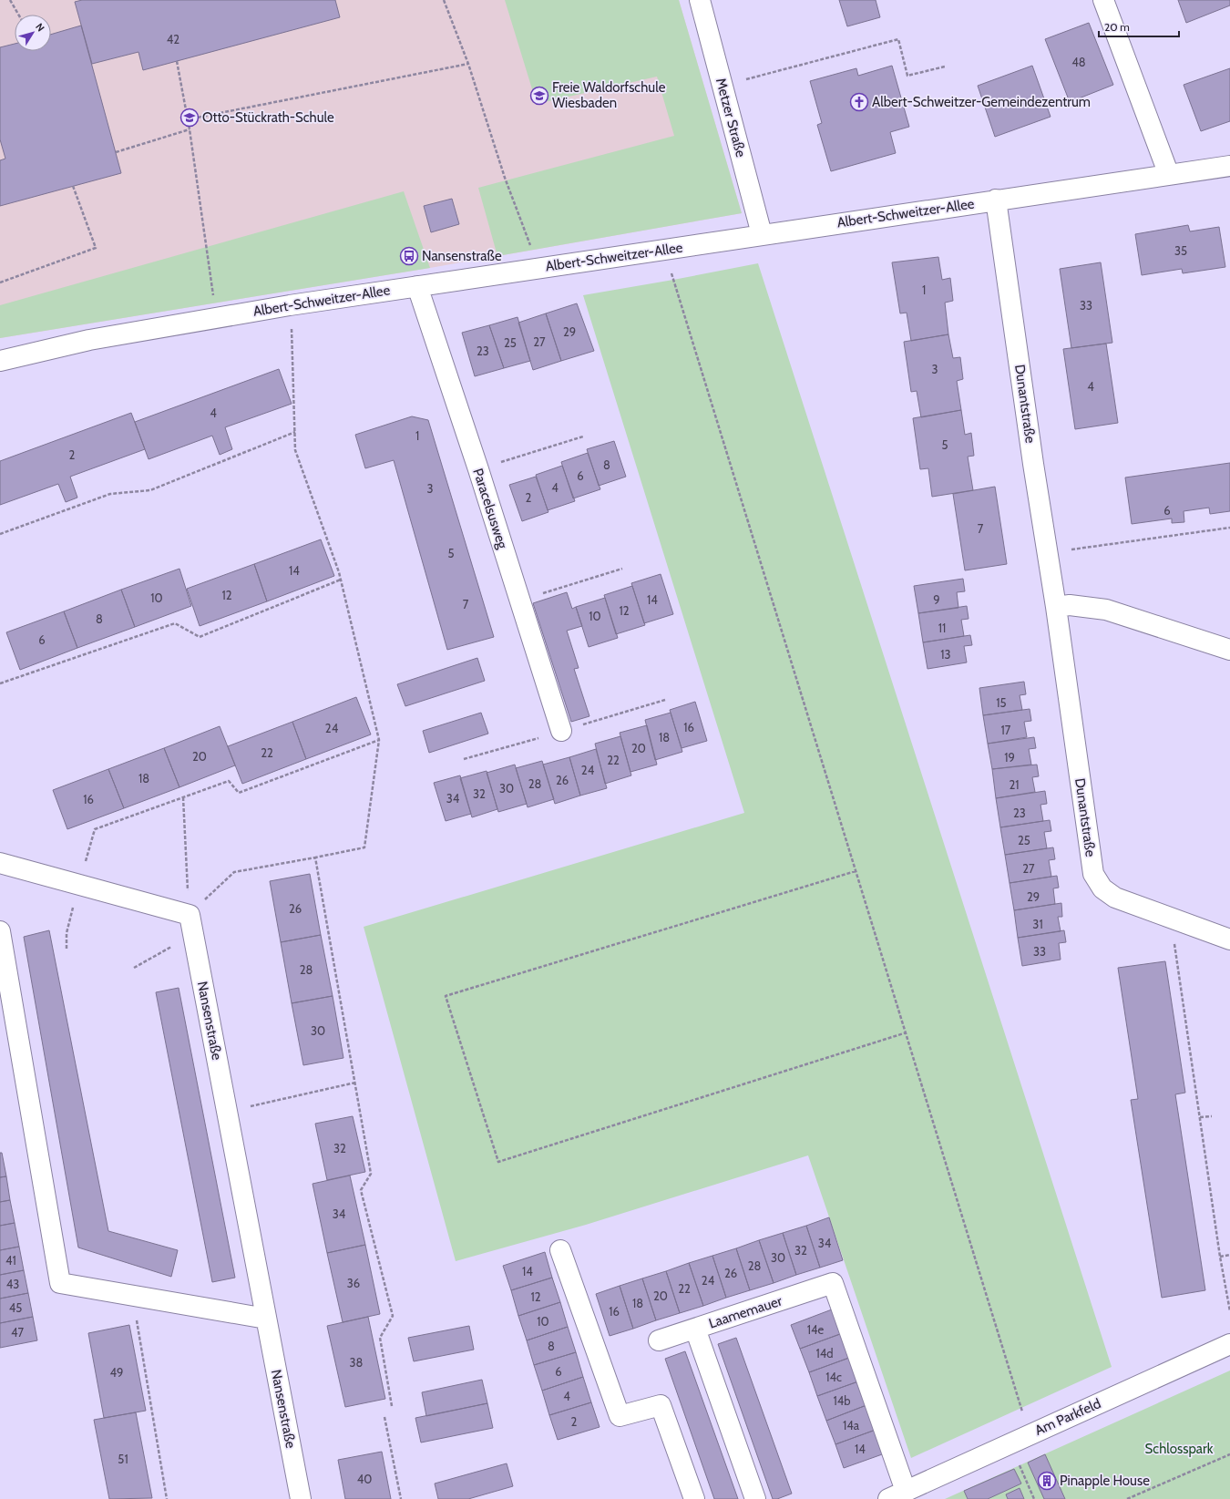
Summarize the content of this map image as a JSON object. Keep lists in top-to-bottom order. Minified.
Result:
{"streets":{"street":["Metzer Straße","Albert-Schweitzer-Allee","Dunantstraße","Paracelsusweg","Nansenstraße","Laamemauer","Am Parkfeld"]},"crossings":[["Metzer Straße","Albert-Schweitzer-Allee"],["Albert-Schweitzer-Allee","Dunantstraße"],["Albert-Schweitzer-Allee","Paracelsusweg"],["Laamemauer","Am Parkfeld"]],"parks":["Schlosspark"],"places":{"school or university":["Freie Waldorfschule Wiesbaden","Otto-Stückrath-Schule"],"church":["Albert-Schweitzer-Gemeindezentrum"],"bus stop":["Nansenstraße"],"building":["Pinapple House"]},"house_numbers":["42","48","35","1","33","29","27","25","23","3","4","4","1","5","2","8","6","4","3","2","6","7","5","14","12","10","14","9","7","12","10","8","11","6","13","15","16","24","17","18","20","22","20","19","22","24","18","26","28","21","30","32","34","16","23","25","27","29","26","31","33","28","30","32","34","34","32","30","41","28","14","26","24","36","43","22","20","12","18","45","16","10","14e","47","8","14d","38","6","49","14c","4","14b","2","14a","14","51","40"],"scale_bar":"20 m","north":"top right"}
